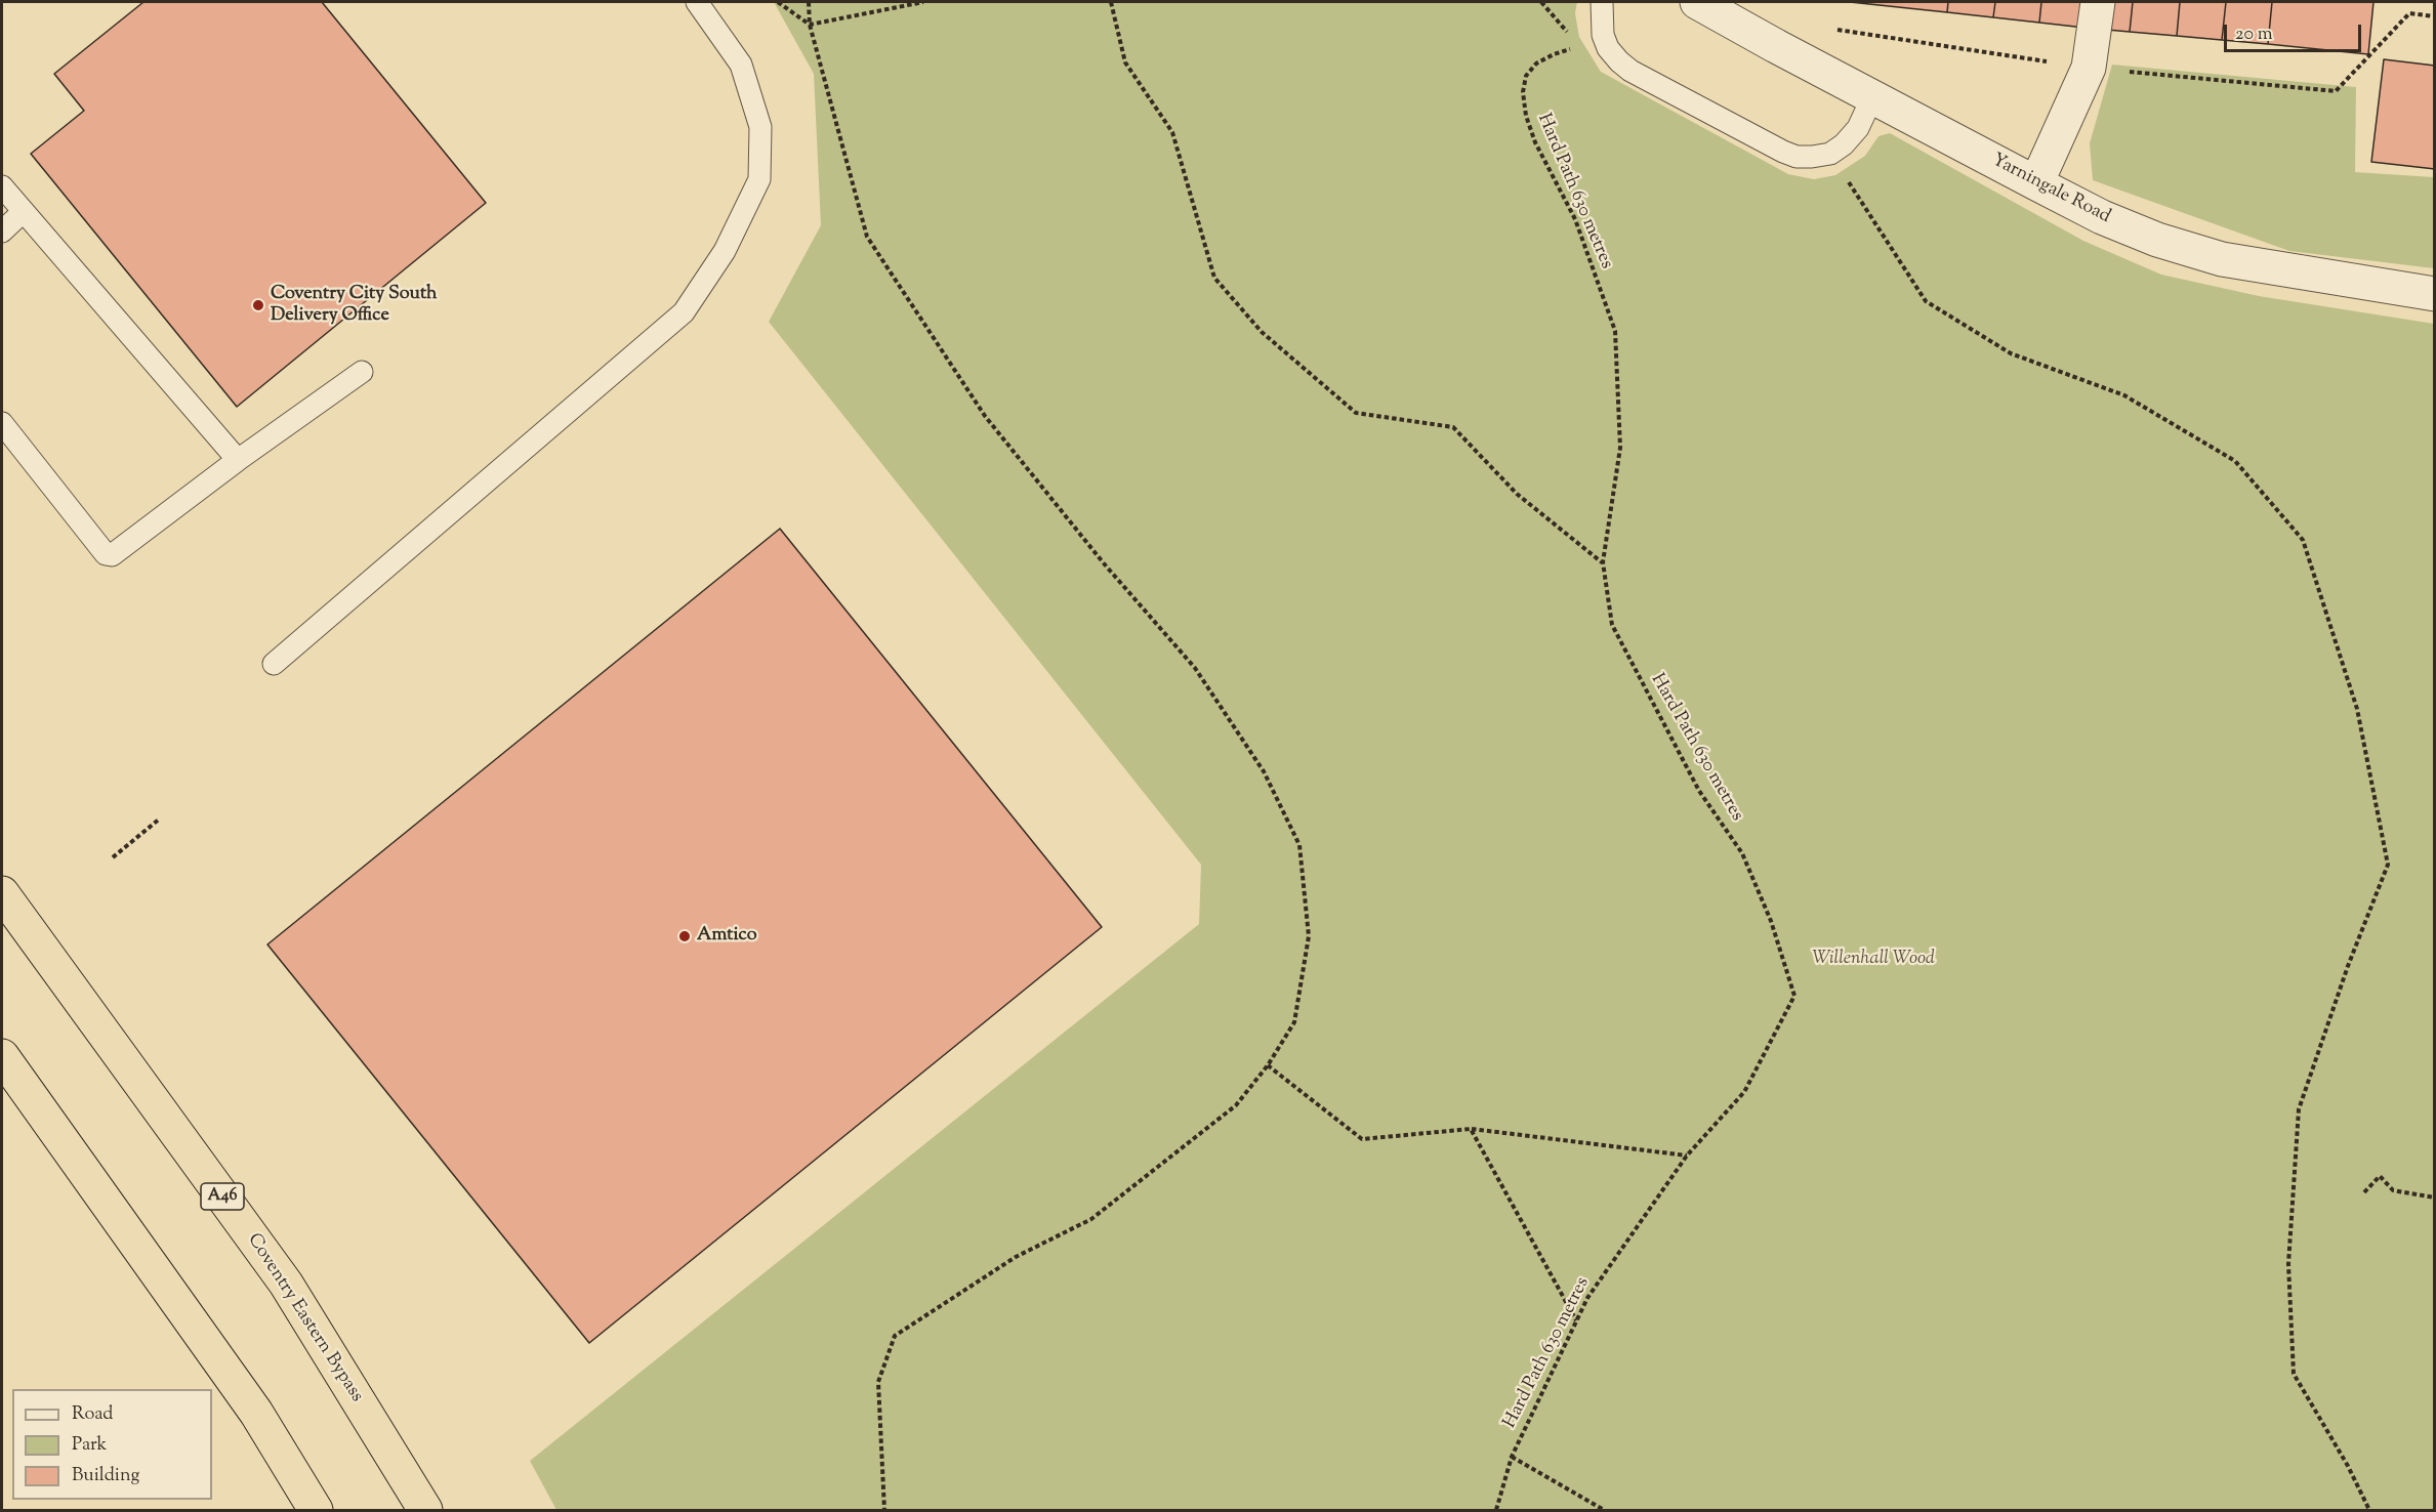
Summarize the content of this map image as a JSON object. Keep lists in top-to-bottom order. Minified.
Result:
{"streets":{"highway":["A46","Coventry Eastern Bypass"],"street":["Yarningale Road"],"path":["Hard Path 630 metres"]},"parks":["Willenhall Wood"],"places":["Coventry City South Delivery Office","Amtico"],"legend":["Road","Park","Building"],"scale_bar":"20 m"}
